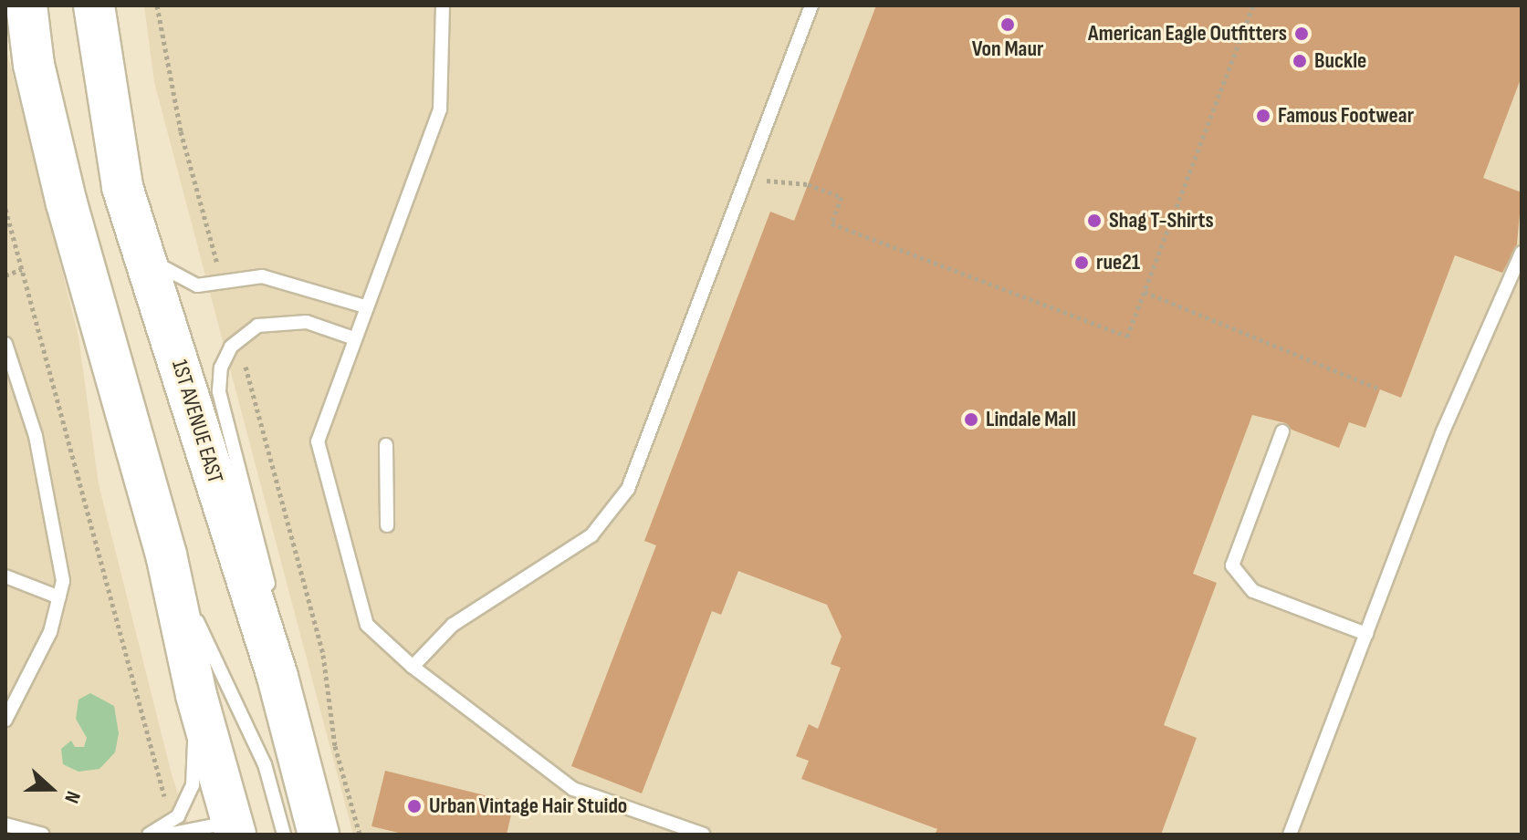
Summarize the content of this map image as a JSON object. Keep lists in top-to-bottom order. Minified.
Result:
{"streets":{"main road":["1ST AVENUE EAST"]},"places":["Von Maur","American Eagle Outfitters","Buckle","Famous Footwear","Shag T-Shirts","rue21","Lindale Mall","Urban Vintage Hair Stuido"],"north":"right"}
